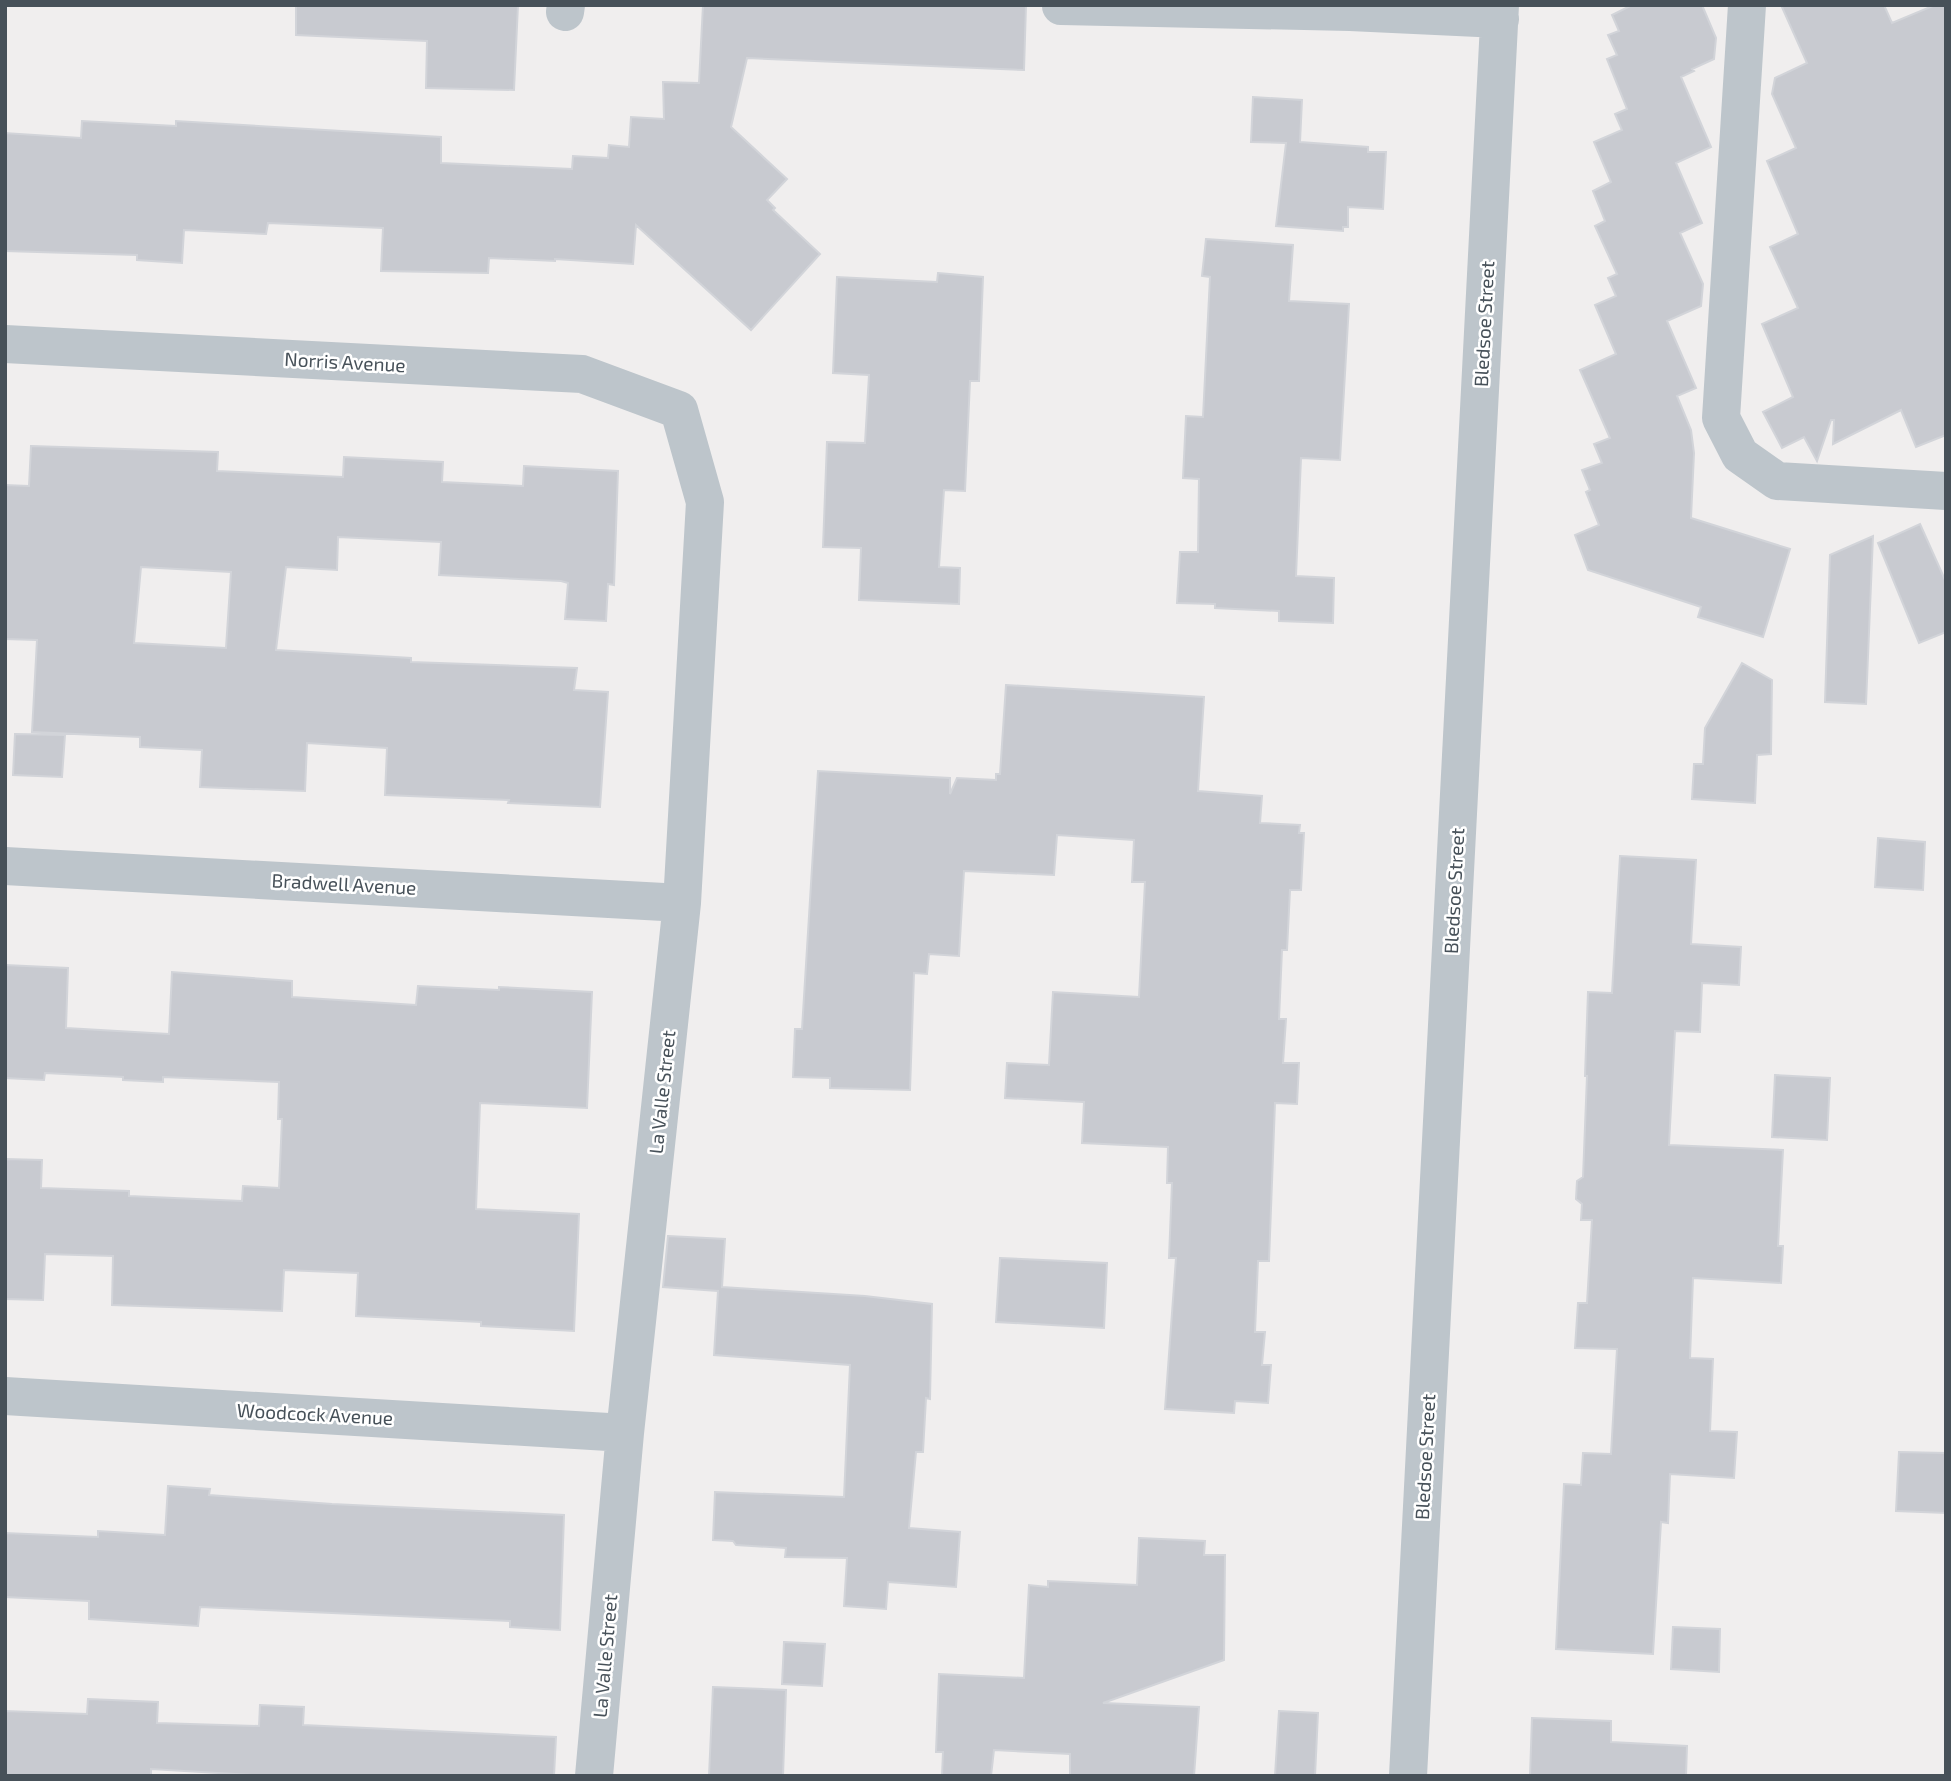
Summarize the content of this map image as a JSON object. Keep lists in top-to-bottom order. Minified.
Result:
{"streets":{"street":["Bledsoe Street","Norris Avenue","Bradwell Avenue","La Valle Street","Woodcock Avenue"]},"crossings":[["Norris Avenue","La Valle Street"],["Bradwell Avenue","La Valle Street"],["La Valle Street","Woodcock Avenue"]]}
